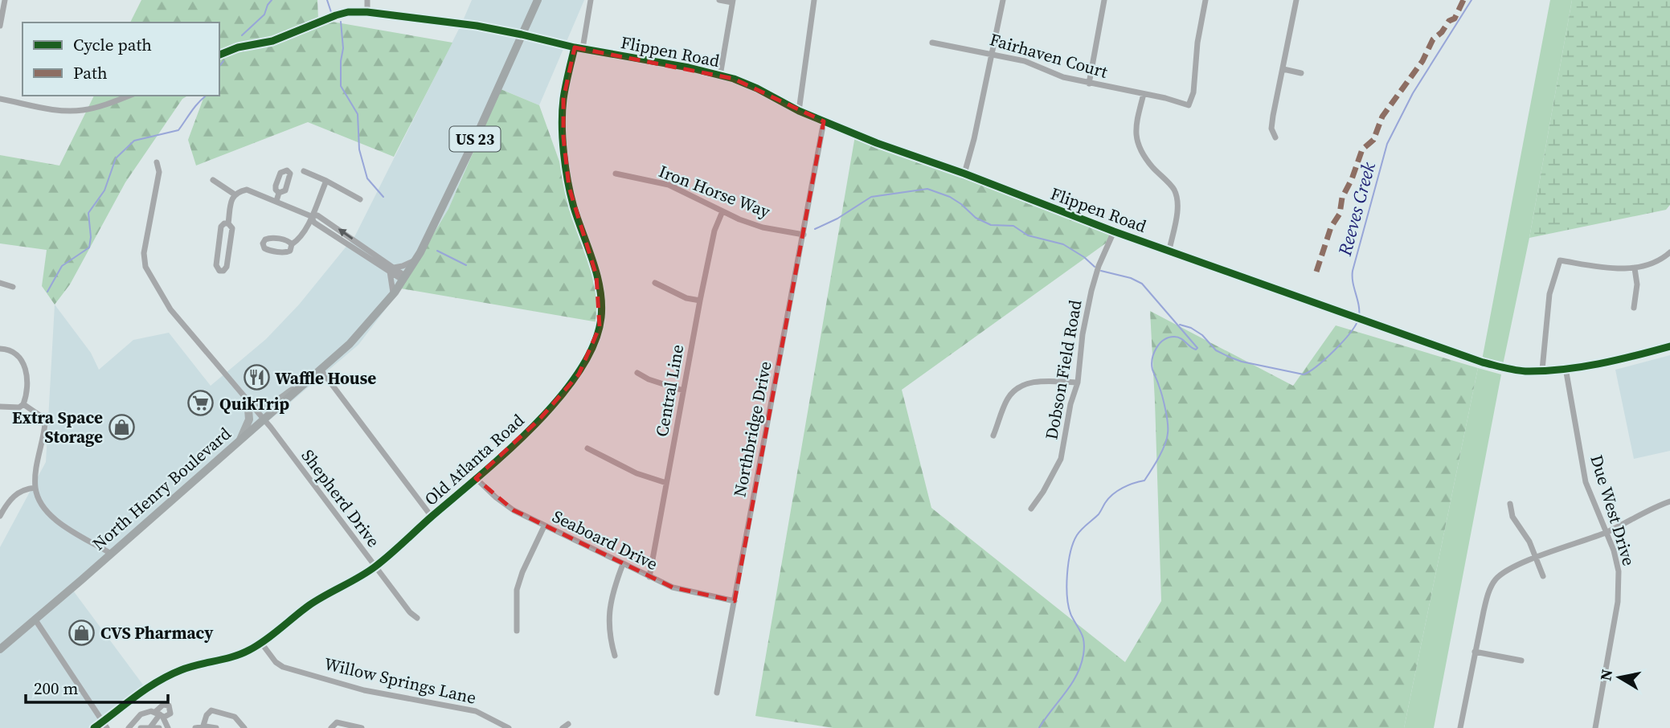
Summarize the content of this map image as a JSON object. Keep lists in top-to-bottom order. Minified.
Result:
{"streets":{"highway":["US 23","North Henry Boulevard"],"street":["Flippen Road","Fairhaven Court","Iron Horse Way","Dobson Field Road","Central Line","Northbridge Drive","Old Atlanta Road","Shepherd Drive","Due West Drive","Seaboard Drive","Willow Springs Lane"]},"crossings":[["Flippen Road","Dobson Field Road"],["Flippen Road","Northbridge Drive"],["Flippen Road","Old Atlanta Road"],["Flippen Road","North Henry Boulevard"],["Flippen Road","Due West Drive"],["Iron Horse Way","Central Line"],["Iron Horse Way","Northbridge Drive"],["Central Line","Seaboard Drive"],["Northbridge Drive","Seaboard Drive"],["Old Atlanta Road","Shepherd Drive"],["Old Atlanta Road","Seaboard Drive"],["Old Atlanta Road","Willow Springs Lane"],["North Henry Boulevard","Shepherd Drive"]],"water":["Reeves Creek"],"places":{"restaurant":["Waffle House"],"supermarket":["QuikTrip"],"shop":["Extra Space Storage","CVS Pharmacy"]},"legend":["Cycle path","Path"],"scale_bar":"200 m","north":"left"}
